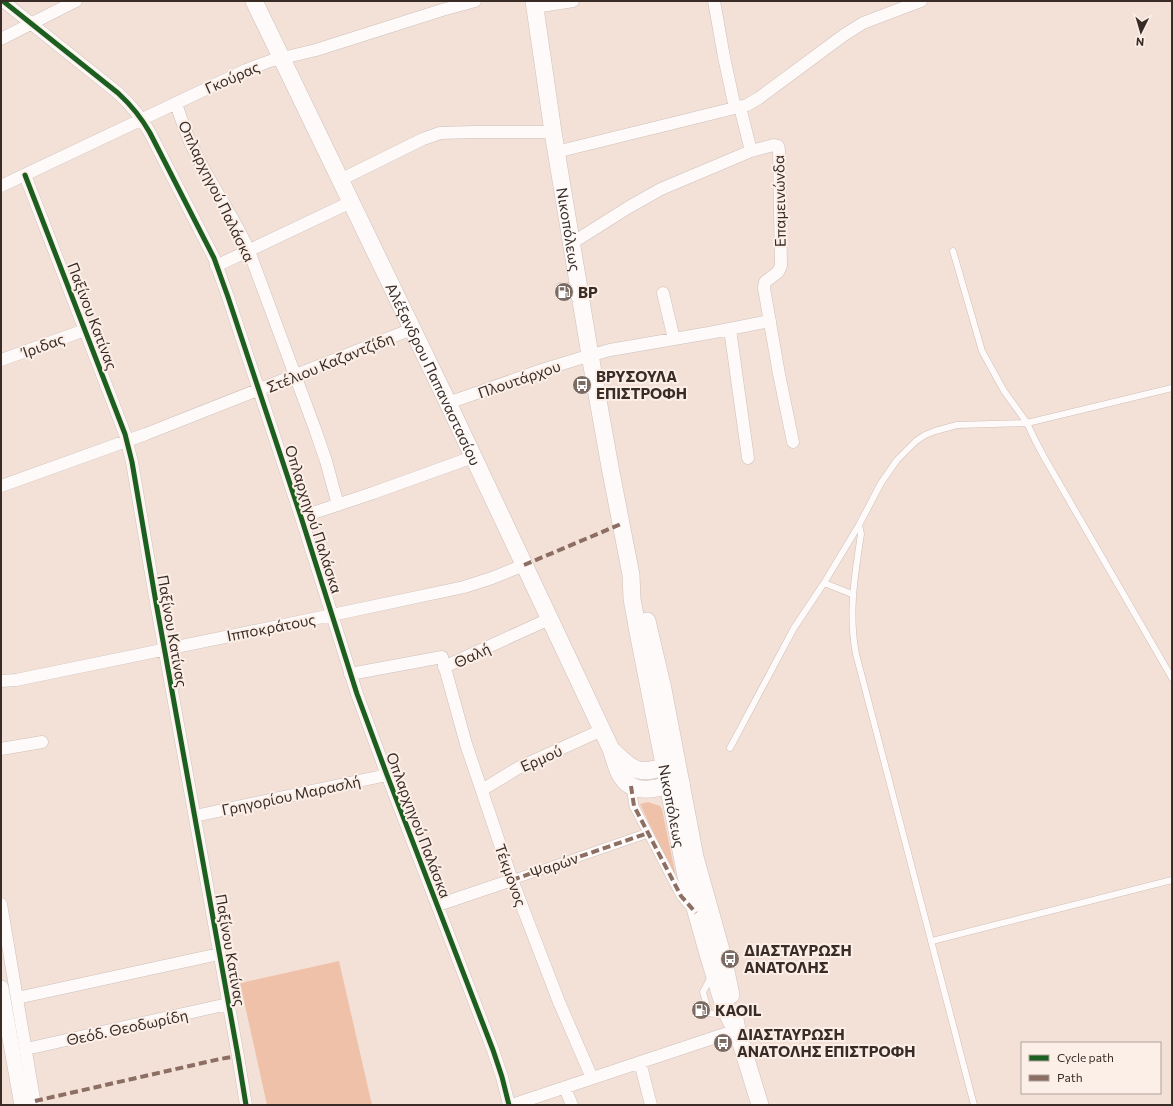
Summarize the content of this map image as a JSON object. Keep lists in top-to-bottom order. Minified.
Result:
{"streets":{"main road":["Νικοπόλεως","Αλέξανδρου Παπαναστασίου"],"street":["Γκούρας","Οπλαρχηγού Παλάσκα","Επαμεινώνδα","Παξίνου Κατίνας","Ίριδας","Στέλιου Καζαντζίδη","Πλουτάρχου","Ιπποκράτους","Θαλή","Ερμού","Γρηγορίου Μαρασλή","Ψαρών","Τέκμονος","Θεόδ. Θεοδωρίδη"]},"crossings":[["Γκούρας","Οπλαρχηγού Παλάσκα"],["Γκούρας","Παξίνου Κατίνας"],["Γκούρας","Αλέξανδρου Παπαναστασίου"],["Οπλαρχηγού Παλάσκα","Στέλιου Καζαντζίδη"],["Οπλαρχηγού Παλάσκα","Ιπποκράτους"],["Οπλαρχηγού Παλάσκα","Θαλή"],["Οπλαρχηγού Παλάσκα","Γρηγορίου Μαρασλή"],["Οπλαρχηγού Παλάσκα","Ψαρών"],["Επαμεινώνδα","Πλουτάρχου"],["Νικοπόλεως","Αλέξανδρου Παπαναστασίου"],["Νικοπόλεως","Πλουτάρχου"],["Παξίνου Κατίνας","Ίριδας"],["Παξίνου Κατίνας","Στέλιου Καζαντζίδη"],["Παξίνου Κατίνας","Ιπποκράτους"],["Παξίνου Κατίνας","Γρηγορίου Μαρασλή"],["Παξίνου Κατίνας","Θεόδ. Θεοδωρίδη"],["Στέλιου Καζαντζίδη","Αλέξανδρου Παπαναστασίου"],["Αλέξανδρου Παπαναστασίου","Πλουτάρχου"],["Αλέξανδρου Παπαναστασίου","Ιπποκράτους"],["Αλέξανδρου Παπαναστασίου","Θαλή"],["Αλέξανδρου Παπαναστασίου","Ερμού"],["Θαλή","Τέκμονος"],["Ερμού","Τέκμονος"],["Ψαρών","Τέκμονος"]],"places":{"fuel station":["BP","KAOIL"],"bus stop":["ΒΡΥΣΟΥΛΑ ΕΠΙΣΤΡΟΦΗ","ΔΙΑΣΤΑΥΡΩΣΗ ΑΝΑΤΟΛΗΣ","ΔΙΑΣΤΑΥΡΩΣΗ ΑΝΑΤΟΛΗΣ ΕΠΙΣΤΡΟΦΗ"]},"legend":["Cycle path","Path"],"north":"bottom"}
